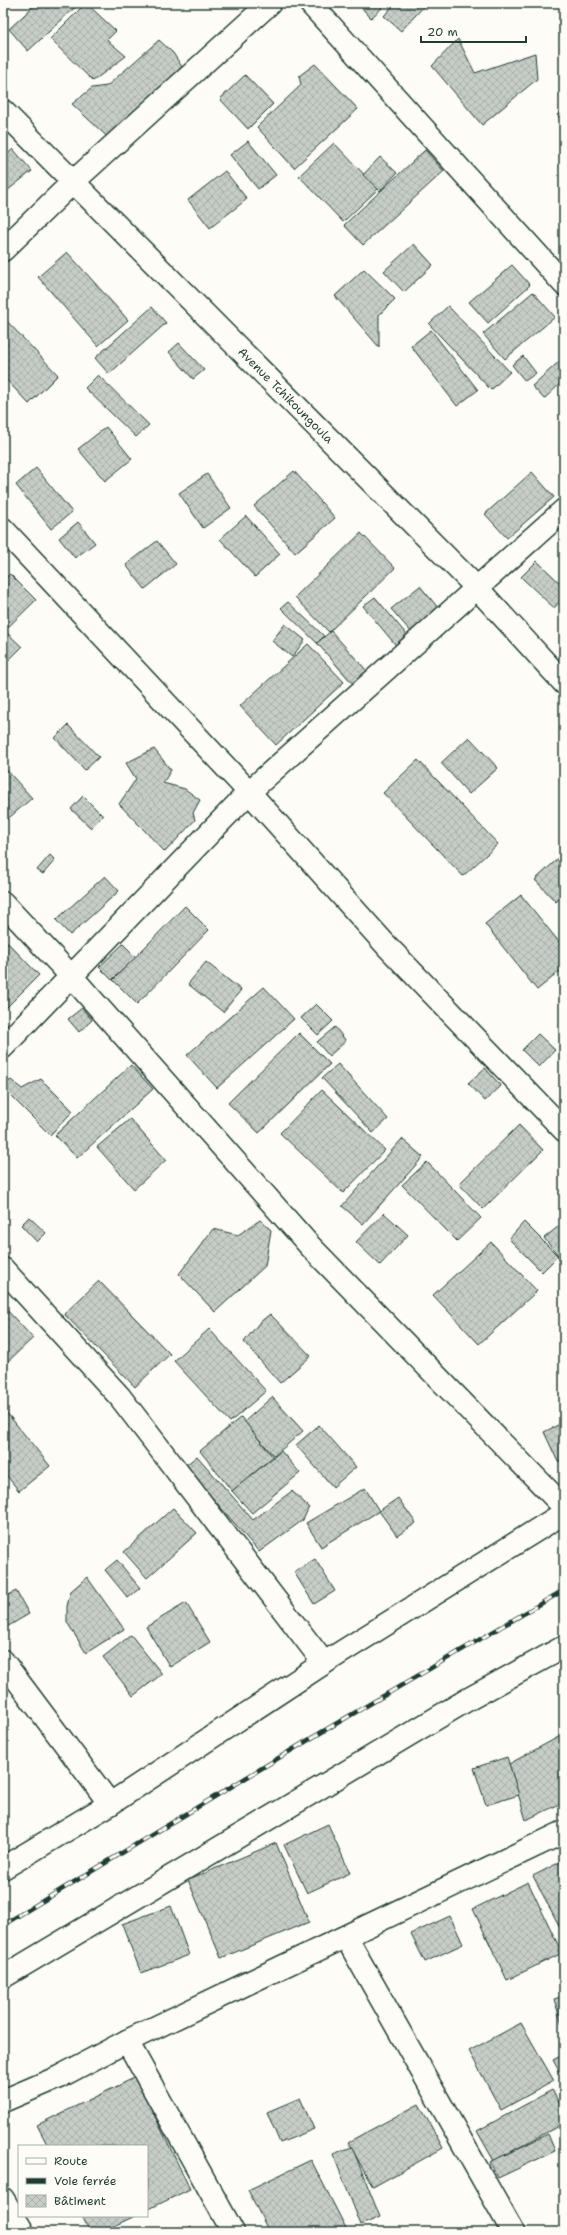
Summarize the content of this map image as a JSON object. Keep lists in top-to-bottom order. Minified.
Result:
{"streets":{"street":["Avenue Tchikoungoula"]},"legend":["Route","Voie ferrée","Bâtiment"],"scale_bar":"20 m"}
